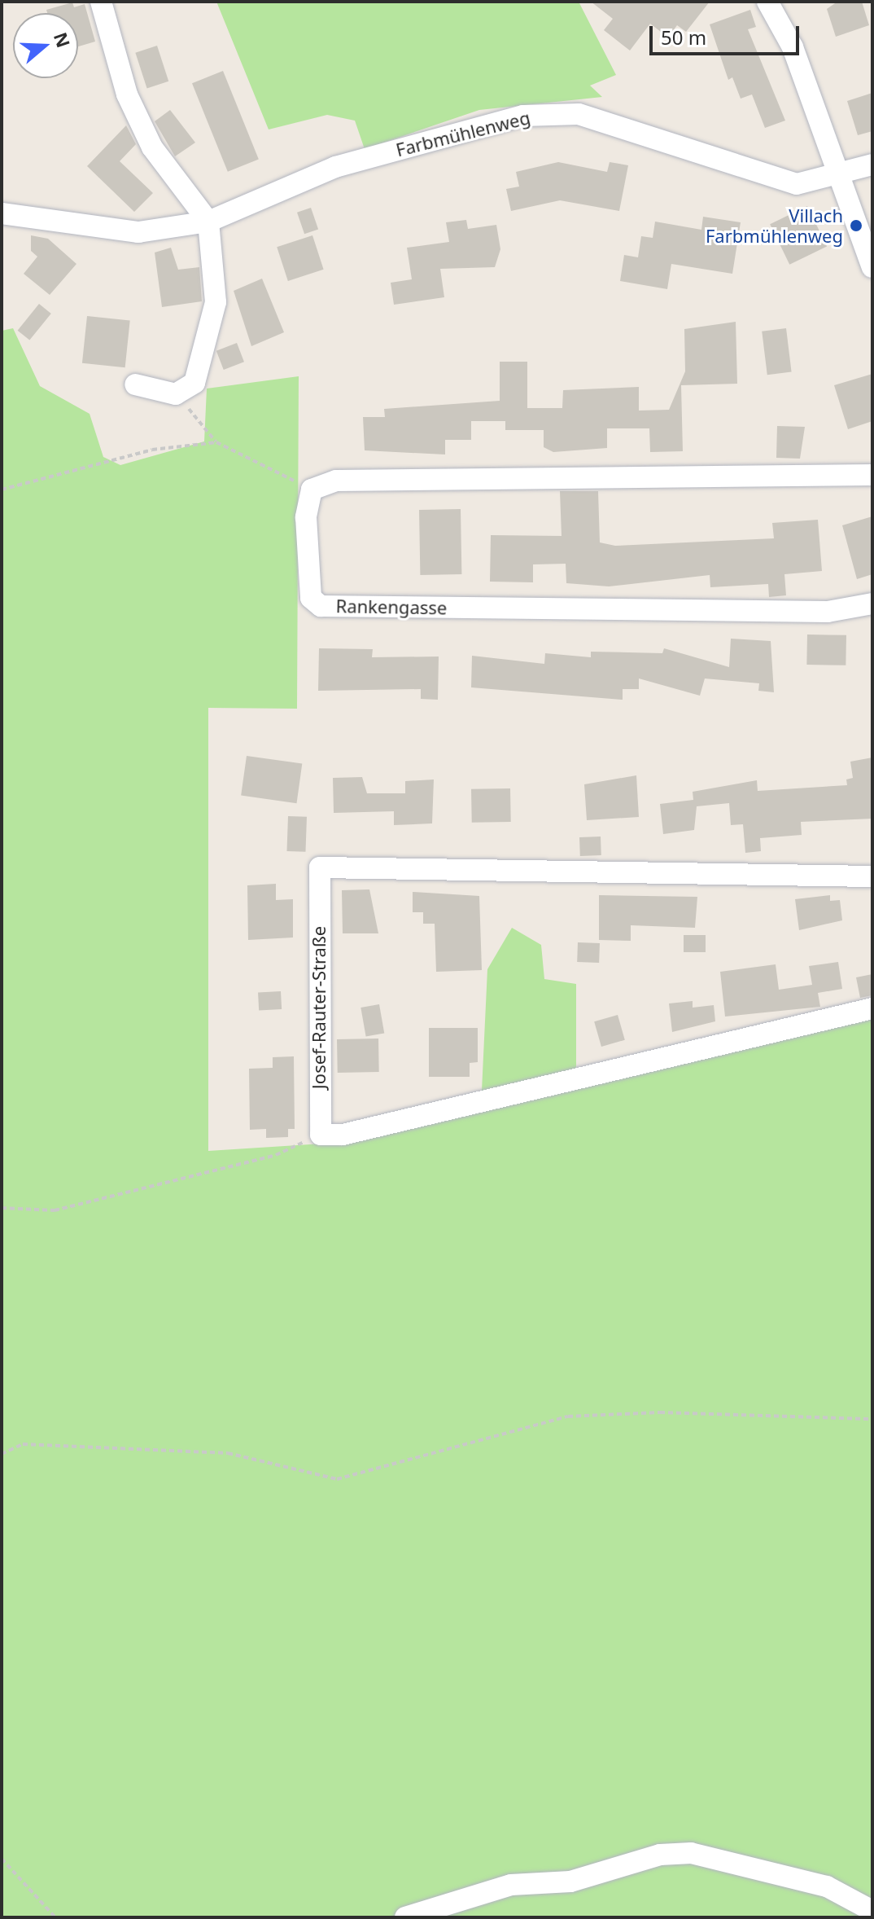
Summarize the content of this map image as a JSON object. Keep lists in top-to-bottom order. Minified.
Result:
{"streets":{"street":["Farbmühlenweg","Rankengasse","Josef-Rauter-Straße"]},"places":["Villach Farbmühlenweg"],"scale_bar":"50 m","north":"right"}
